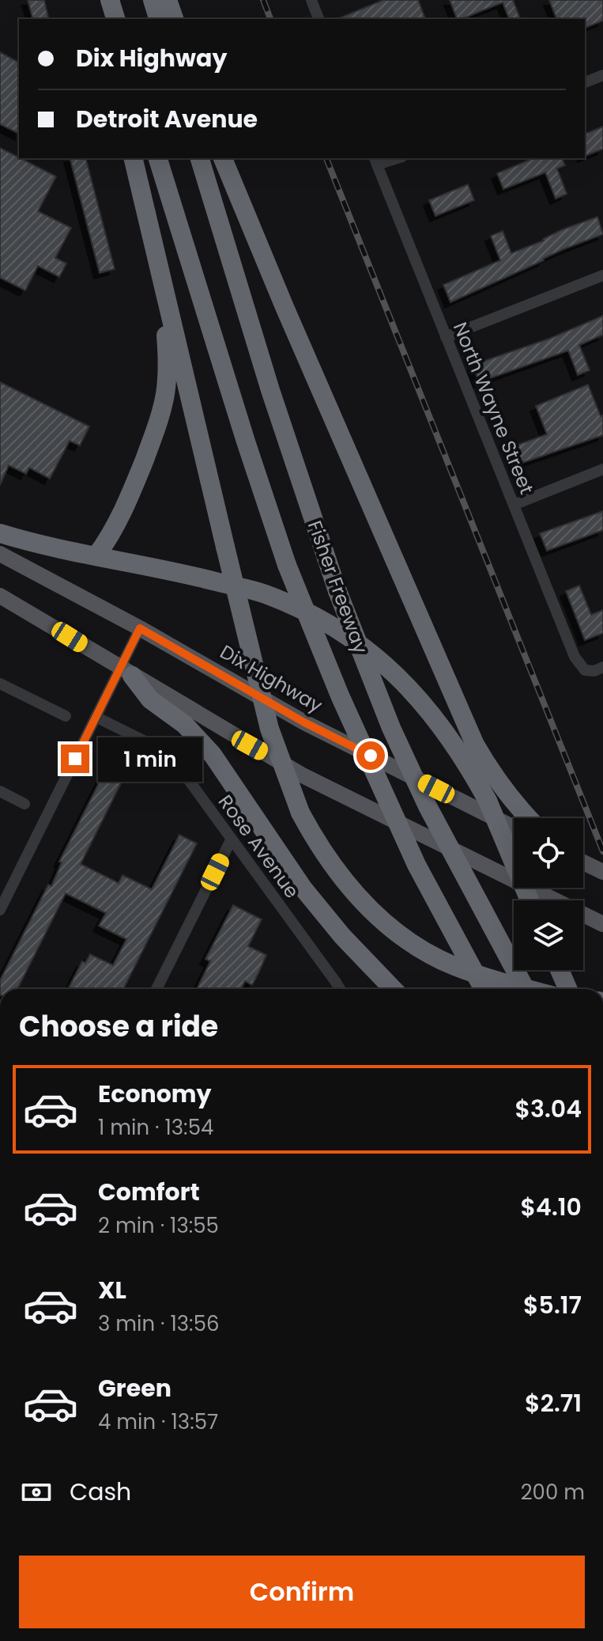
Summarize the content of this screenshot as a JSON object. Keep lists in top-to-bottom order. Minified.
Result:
{"streets":{"highway":["Fisher Freeway"],"main road":["Dix Highway"],"street":["North Wayne Street","Rose Avenue"]},"page":{"banner":["Dix Highway","Detroit Avenue"],"bubble":"1 min","heading":"Choose a ride","list":[{"name":"Economy","note":"1 min · 13:54","value":"$3.04"},{"name":"Comfort","note":"2 min · 13:55","value":"$4.10"},{"name":"XL","note":"3 min · 13:56","value":"$5.17"},{"name":"Green","note":"4 min · 13:57","value":"$2.71"}],"pay":["Cash","200 m"],"buttons":"Confirm"}}
